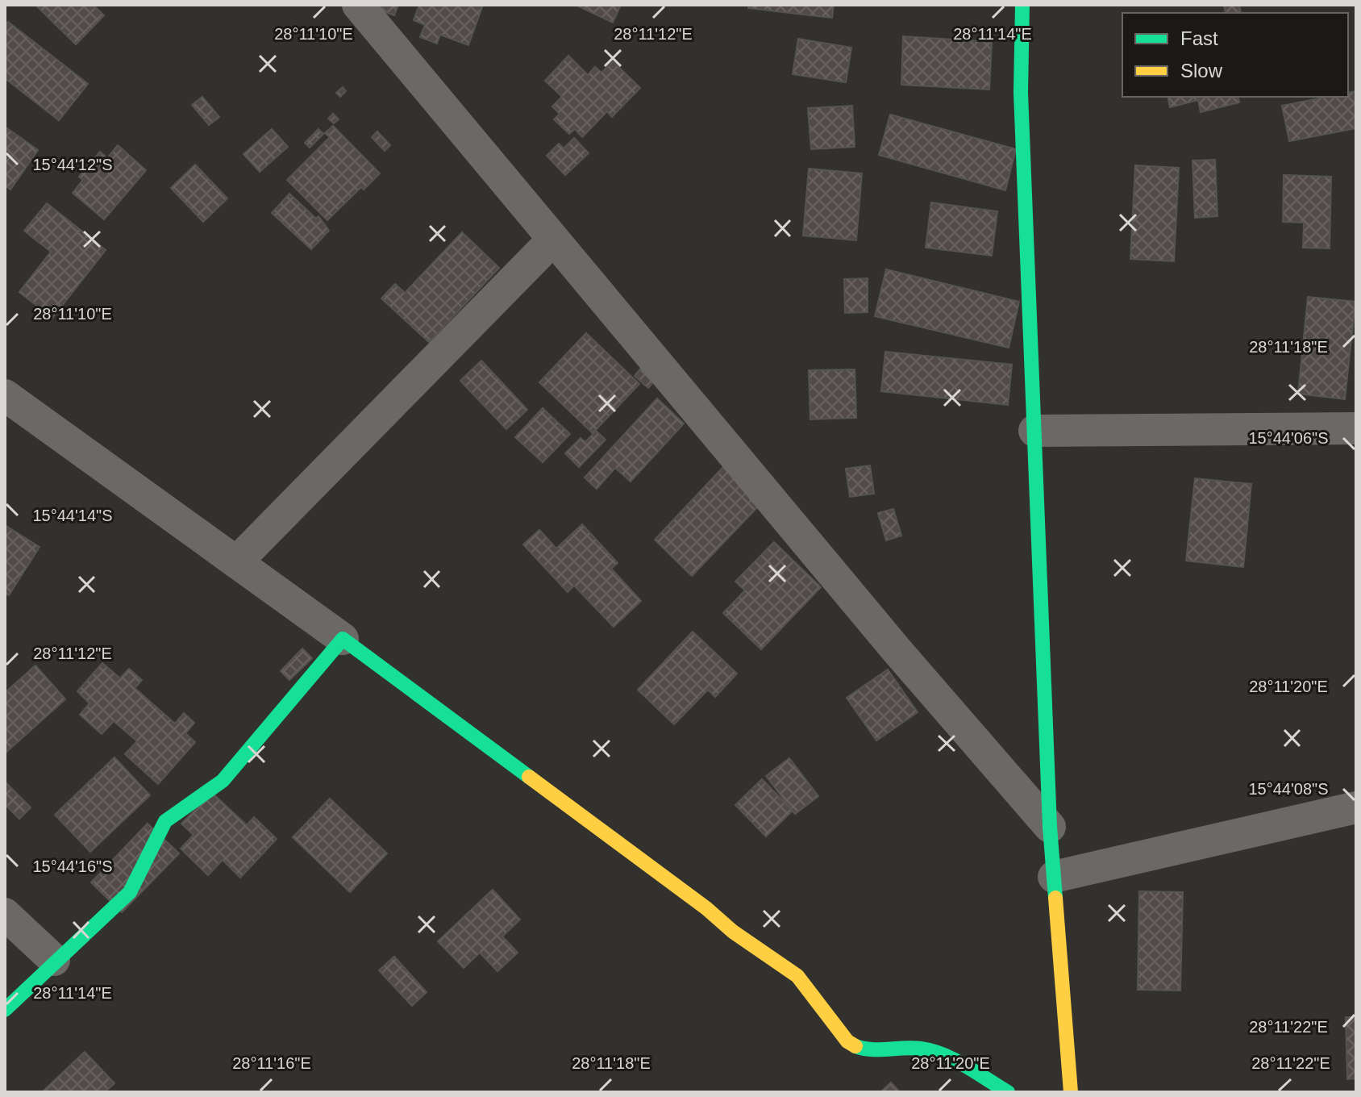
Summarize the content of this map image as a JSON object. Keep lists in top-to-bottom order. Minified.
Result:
{"legend":["Fast","Slow"],"coordinates":["28°11'10\"E","28°11'12\"E","28°11'14\"E","15°44'12\"S","28°11'18\"E","15°44'06\"S","15°44'14\"S","28°11'20\"E","15°44'08\"S","15°44'16\"S","28°11'22\"E","28°11'16\"E"]}
